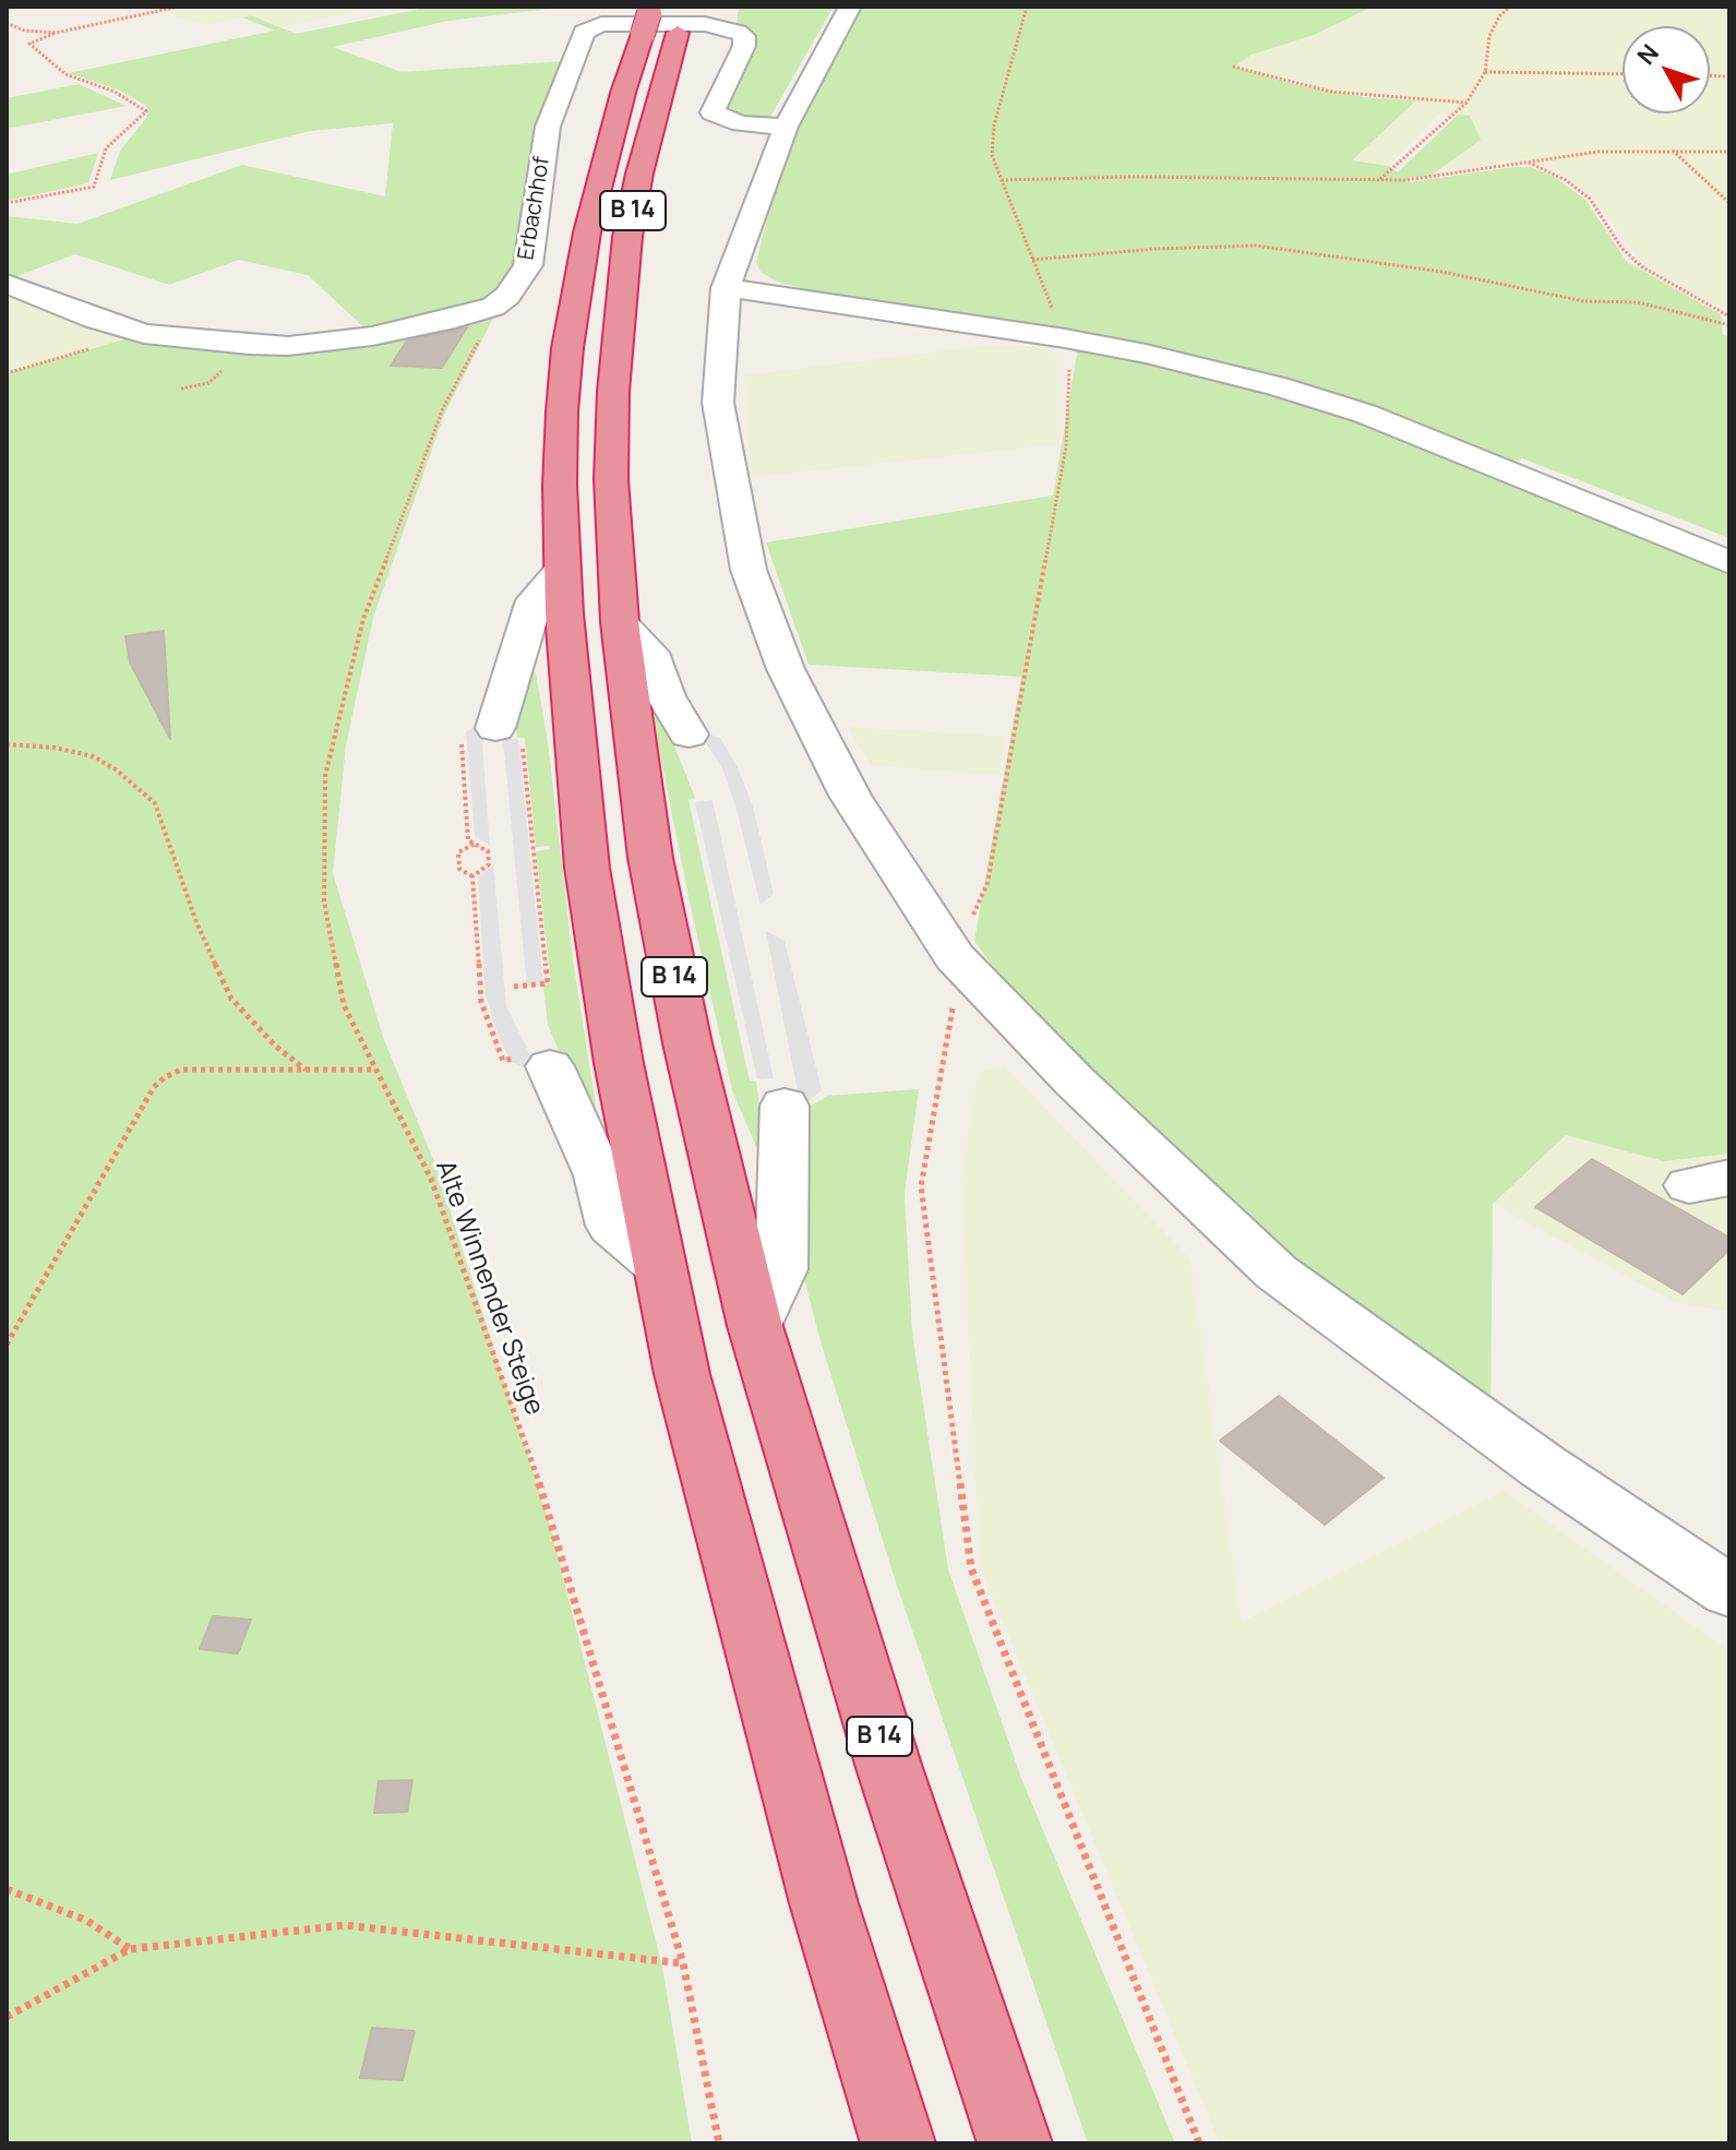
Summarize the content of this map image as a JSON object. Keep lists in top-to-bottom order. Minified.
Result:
{"streets":{"highway":["B 14"],"street":["Erbachhof"],"path":["Alte Winnender Steige"]},"crossings":[["Erbachhof","Alte Winnender Steige"]],"north":"top left"}
